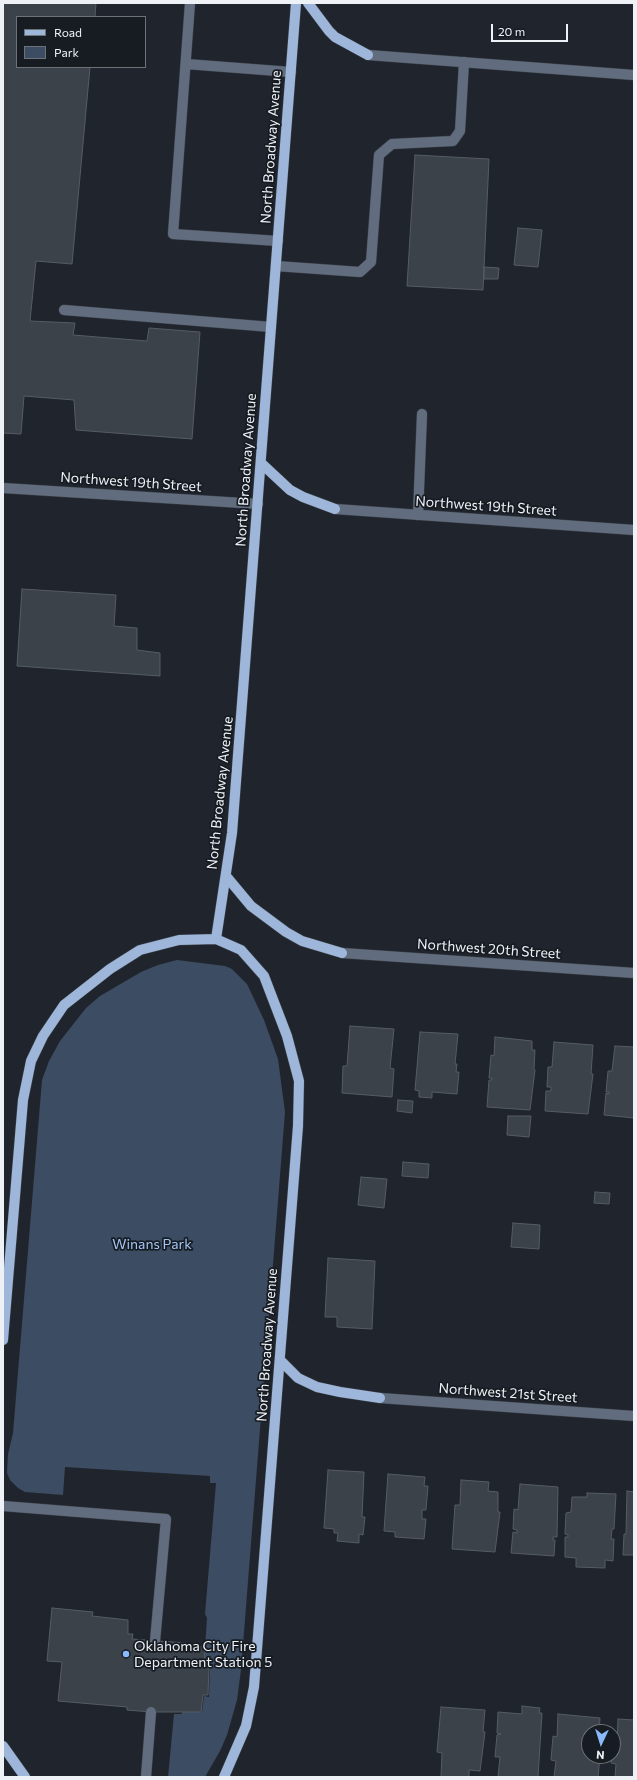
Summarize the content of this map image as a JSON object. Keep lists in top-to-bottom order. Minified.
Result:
{"streets":{"main road":["North Broadway Avenue"],"street":["Northwest 19th Street","Northwest 20th Street","Northwest 21st Street"]},"crossings":[["North Broadway Avenue","Northwest 19th Street"]],"parks":["Winans Park"],"places":["Oklahoma City Fire Department Station 5"],"legend":["Road","Park"],"scale_bar":"20 m","north":"bottom"}
